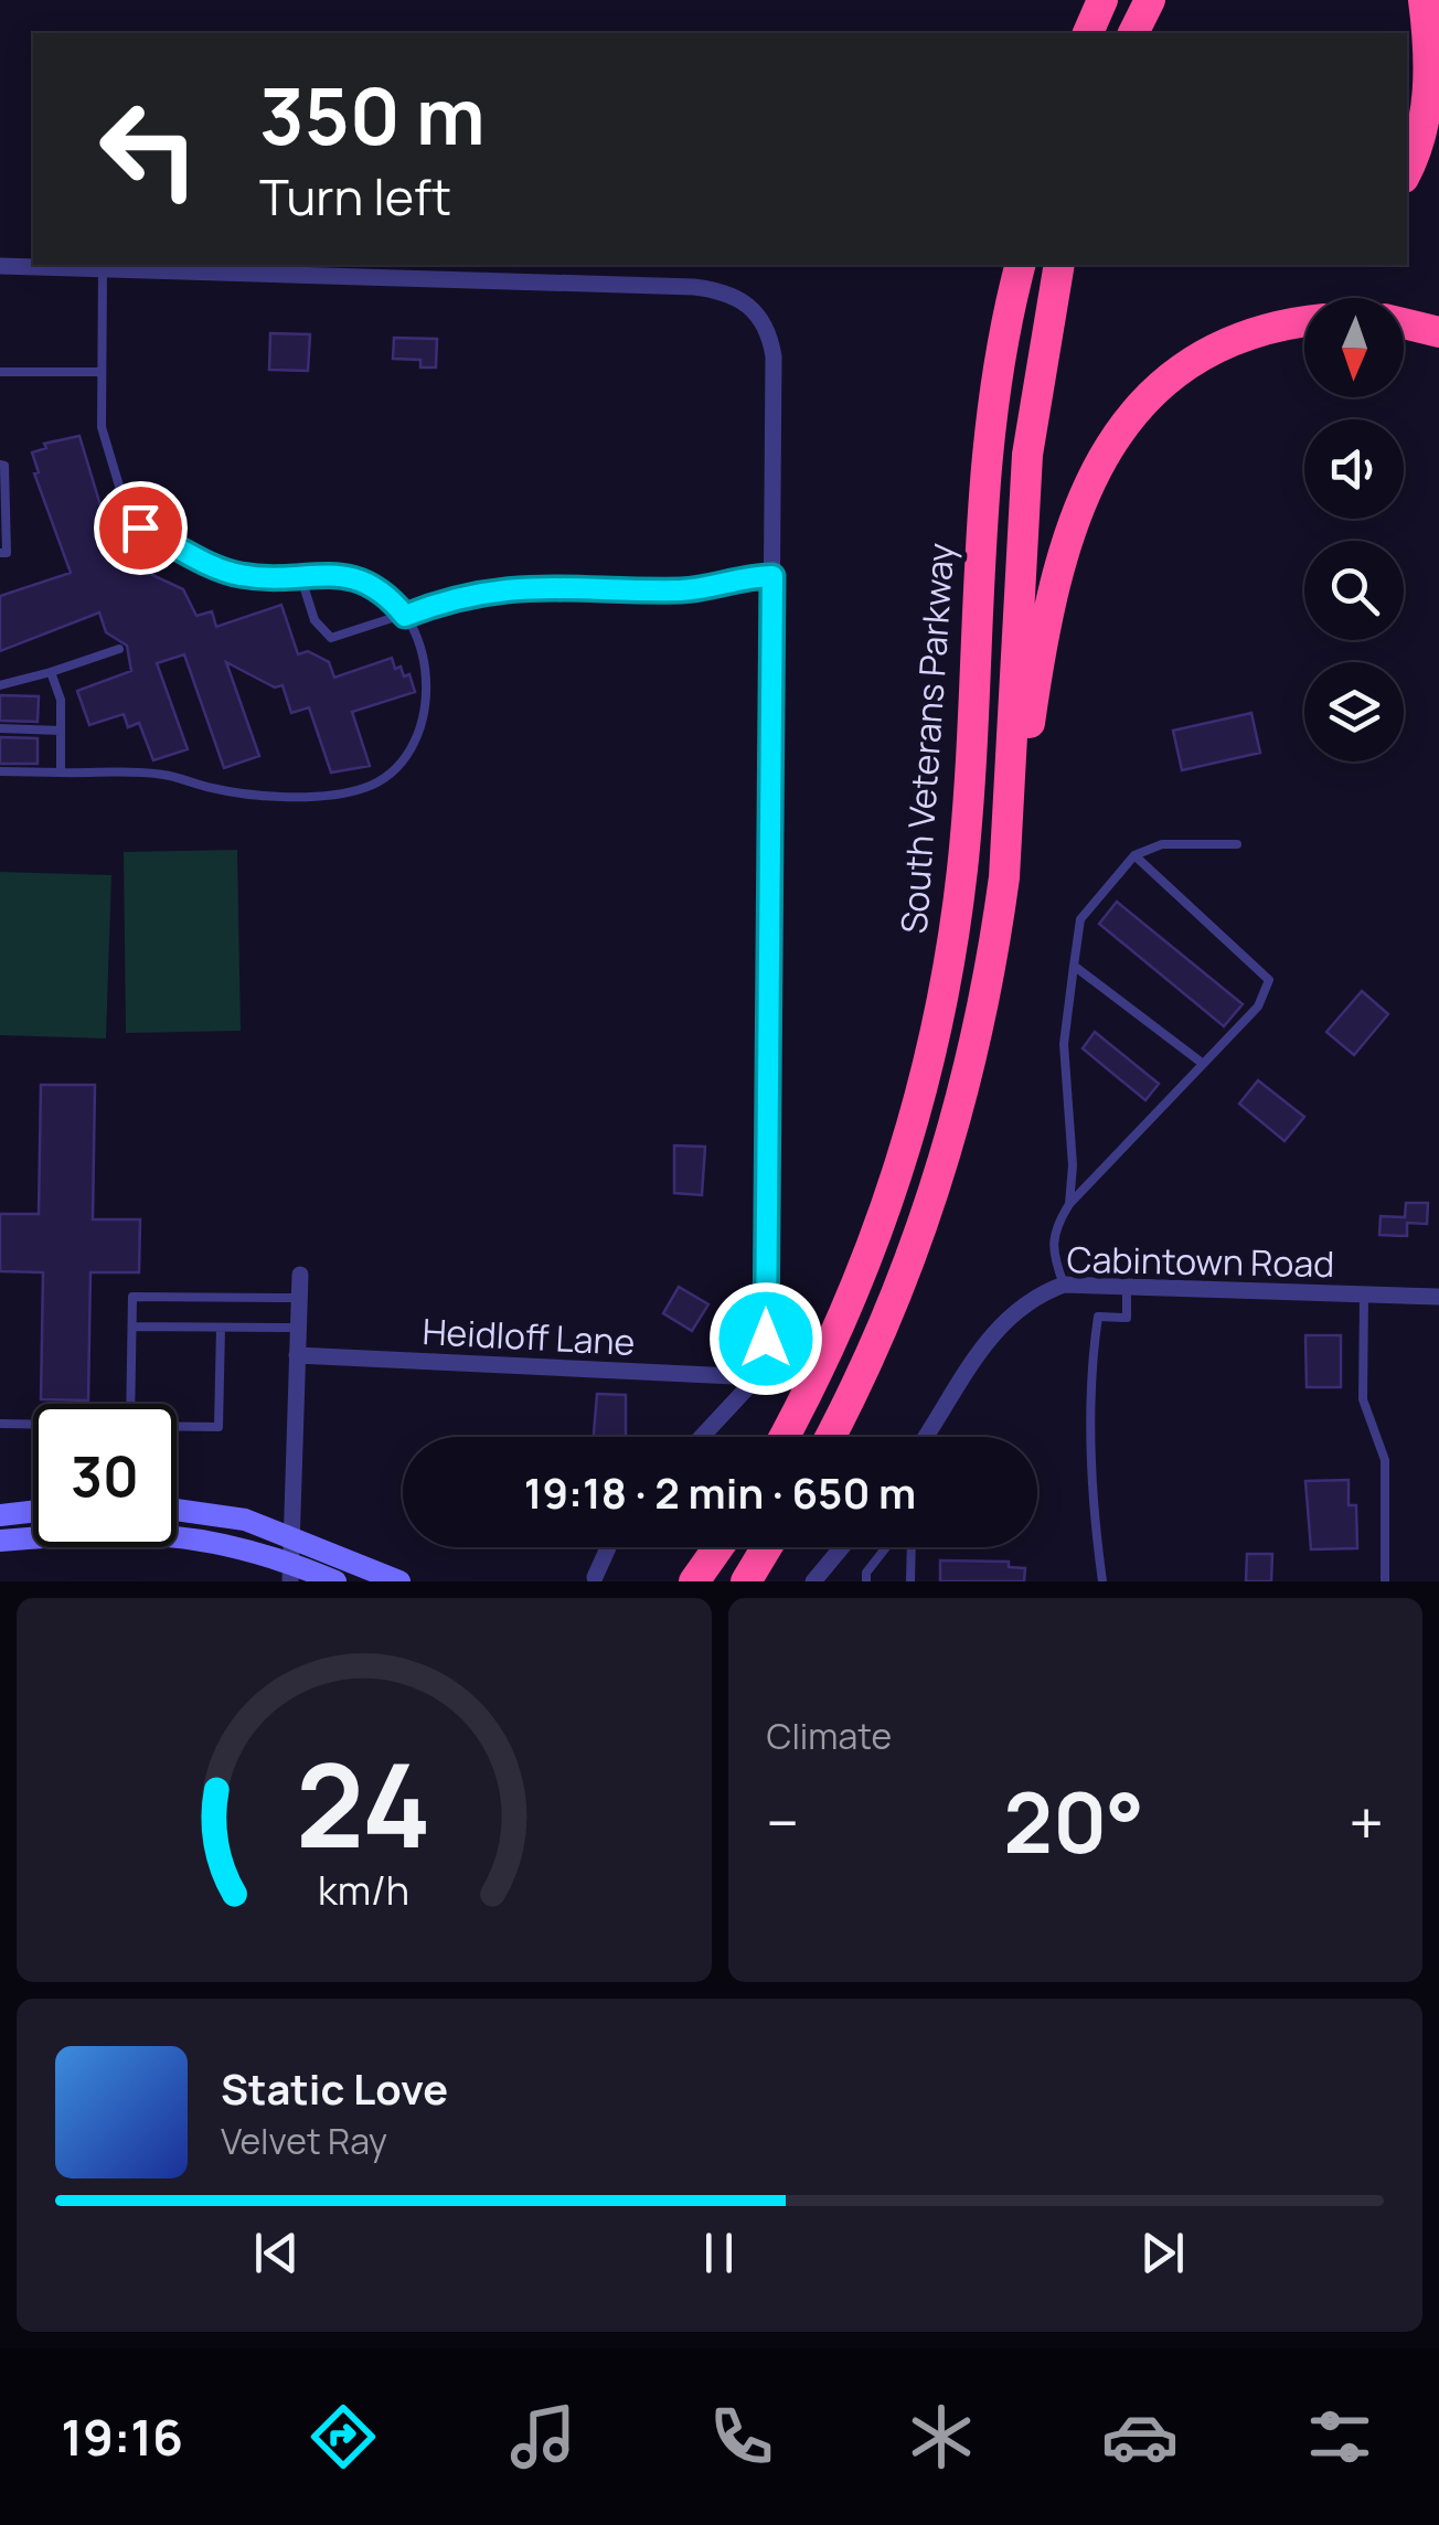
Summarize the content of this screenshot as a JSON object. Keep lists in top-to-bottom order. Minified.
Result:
{"streets":{"highway":["South Veterans Parkway"],"street":["Cabintown Road","Heidloff Lane"]},"north":"bottom","page":{"turn":["350 m","Turn left"],"limit":"30","trip":"19:18 · 2 min · 650 m","tile":"Climate","heat":["−","20°","+"],"song":["Static Love","Velvet Ray"],"tabs":"19:16","gauge":["24","km/h"]}}
